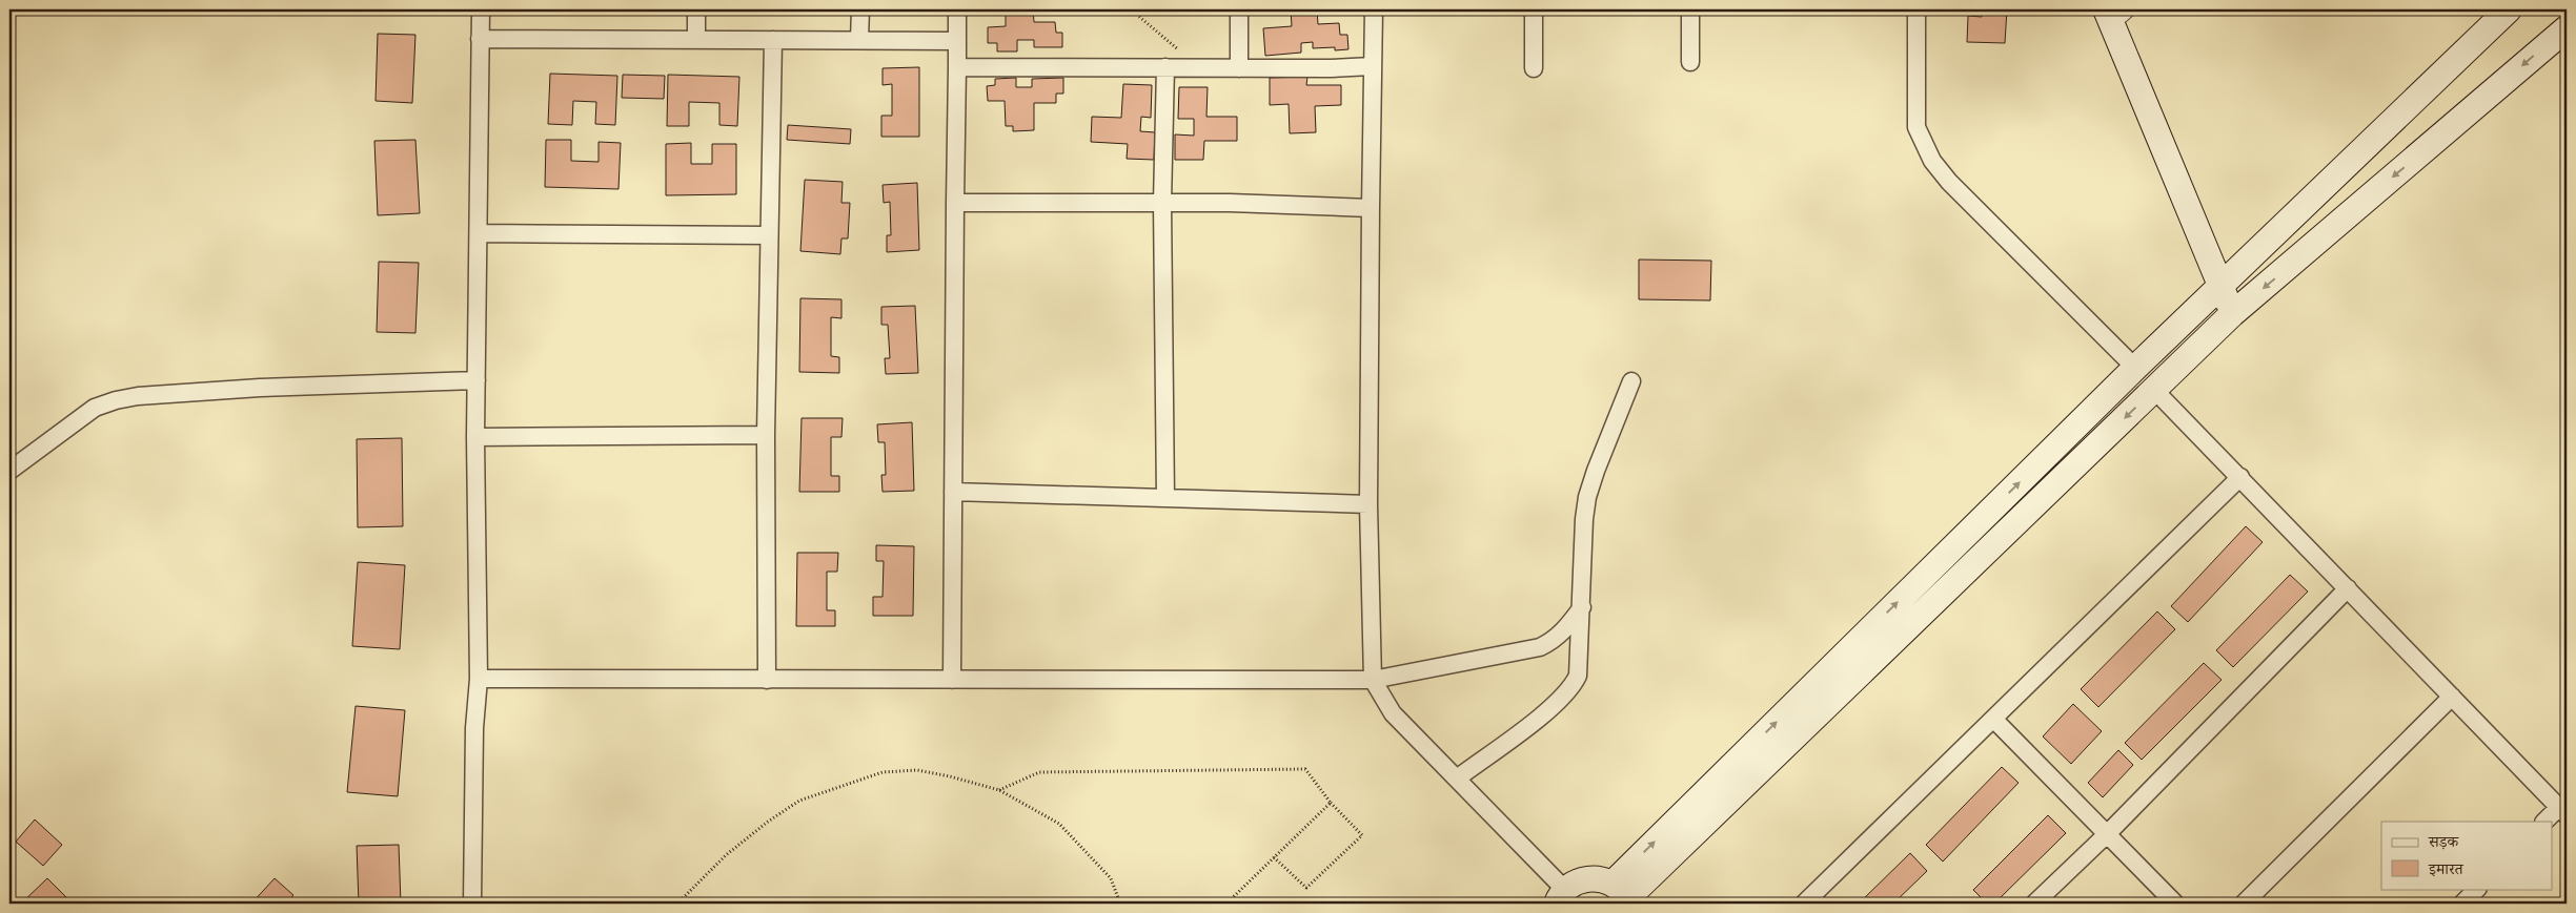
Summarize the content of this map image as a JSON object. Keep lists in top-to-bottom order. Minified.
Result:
{"legend":["सड़क","इमारत"]}
